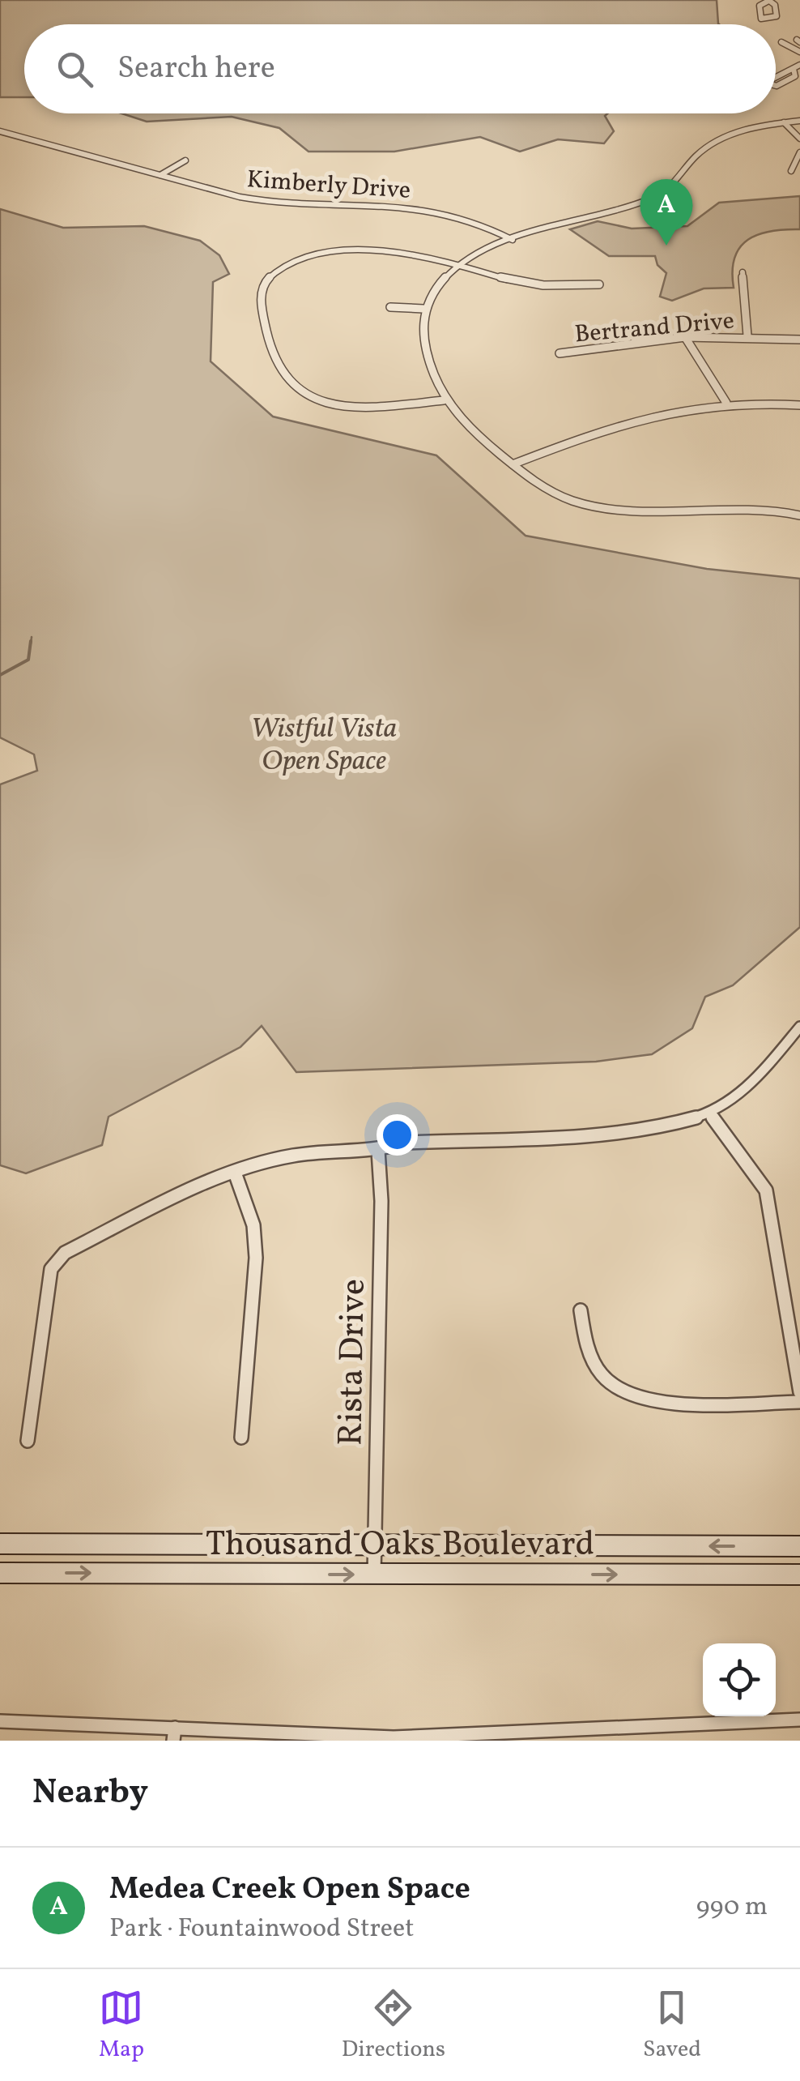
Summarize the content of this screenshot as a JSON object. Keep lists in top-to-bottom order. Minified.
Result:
{"streets":{"main road":["Thousand Oaks Boulevard"],"street":["Kimberly Drive","Bertrand Drive","Rista Drive"]},"crossings":[["Rista Drive","Thousand Oaks Boulevard"]],"parks":["Wistful Vista Open Space"],"page":{"search":"Search here","pins":"A","heading":"Nearby","list":[{"mark":"A","name":"Medea Creek Open Space","note":"Park · Fountainwood Street","value":"990 m"}],"nav":["Map","Directions","Saved"]}}
